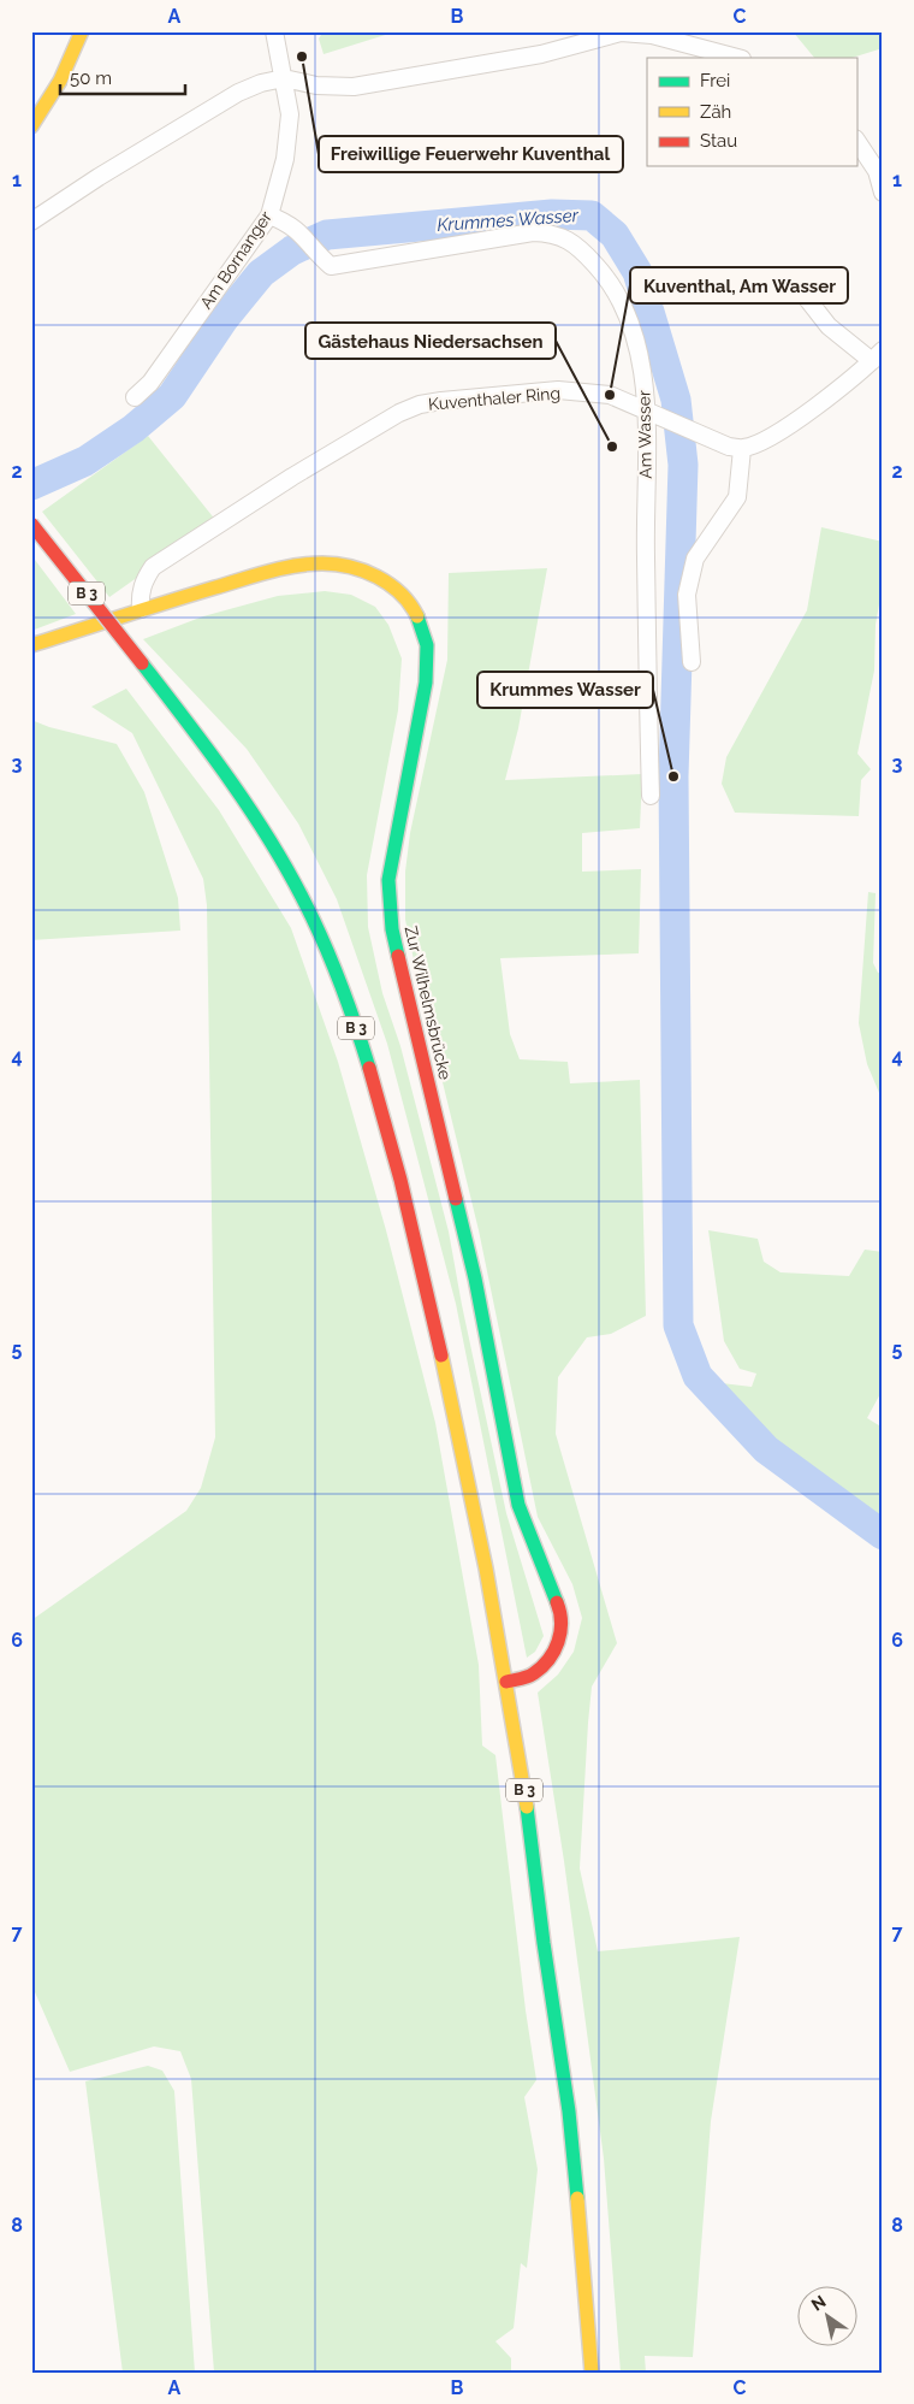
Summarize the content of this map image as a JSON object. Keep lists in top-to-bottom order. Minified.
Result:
{"streets":{"main road":["B 3","Zur Wilhelmsbrücke"],"street":["Am Bornanger","Kuventhaler Ring","Am Wasser"]},"crossings":[["Am Bornanger","Am Wasser"],["Kuventhaler Ring","Am Wasser"],["Kuventhaler Ring","Zur Wilhelmsbrücke"],["B 3","Zur Wilhelmsbrücke"]],"water":["Krummes Wasser"],"places":["Freiwillige Feuerwehr Kuventhal","Kuventhal, Am Wasser","Gästehaus Niedersachsen","Krummes Wasser"],"legend":["Frei","Zäh","Stau"],"scale_bar":"50 m","north":"top left","grid":{"columns":["A","B","C"],"rows":["1","2","3","4","5","6","7","8"]}}
